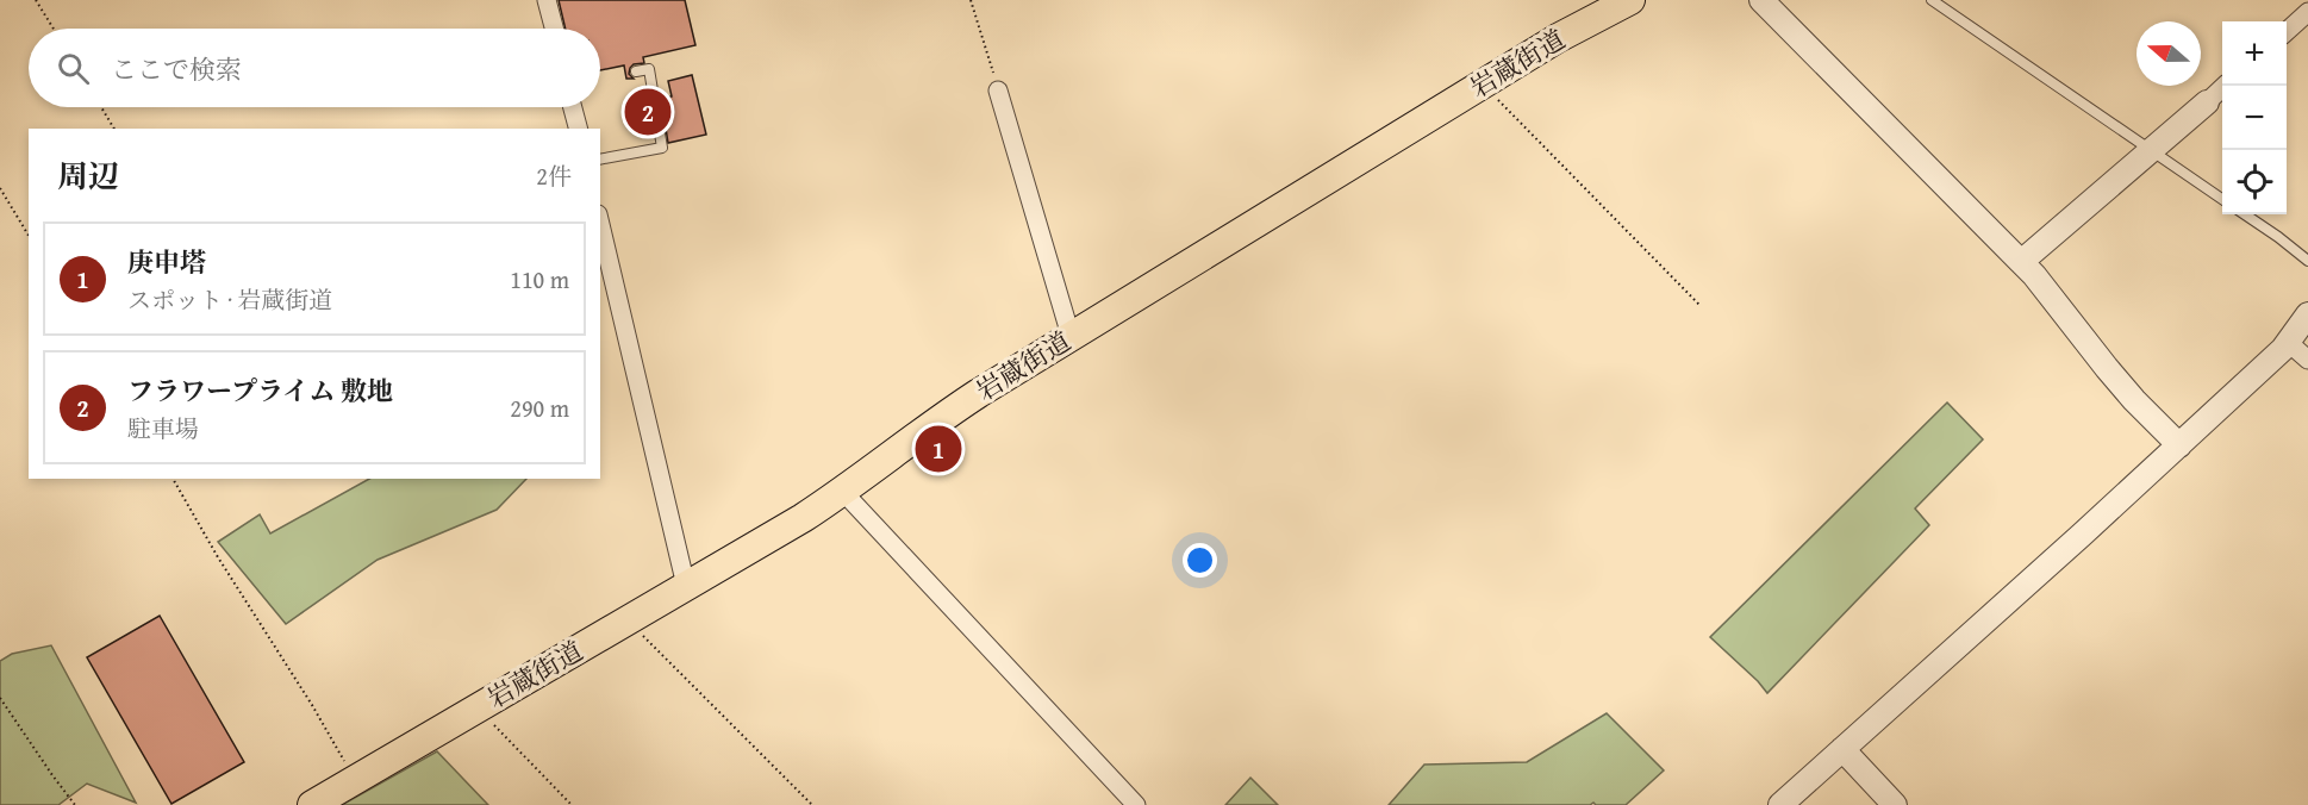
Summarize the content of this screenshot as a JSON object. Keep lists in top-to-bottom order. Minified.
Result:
{"streets":{"main road":["岩蔵街道"]},"north":"left","page":{"map_buttons":["+","−"],"search":"ここで検索","pins":["2","1"],"heading":["周辺","2件"],"list":[{"mark":"1","name":"庚申塔","note":"スポット · 岩蔵街道","value":"110 m"},{"mark":"2","name":"フラワープライム 敷地","note":"駐車場","value":"290 m"}]}}
